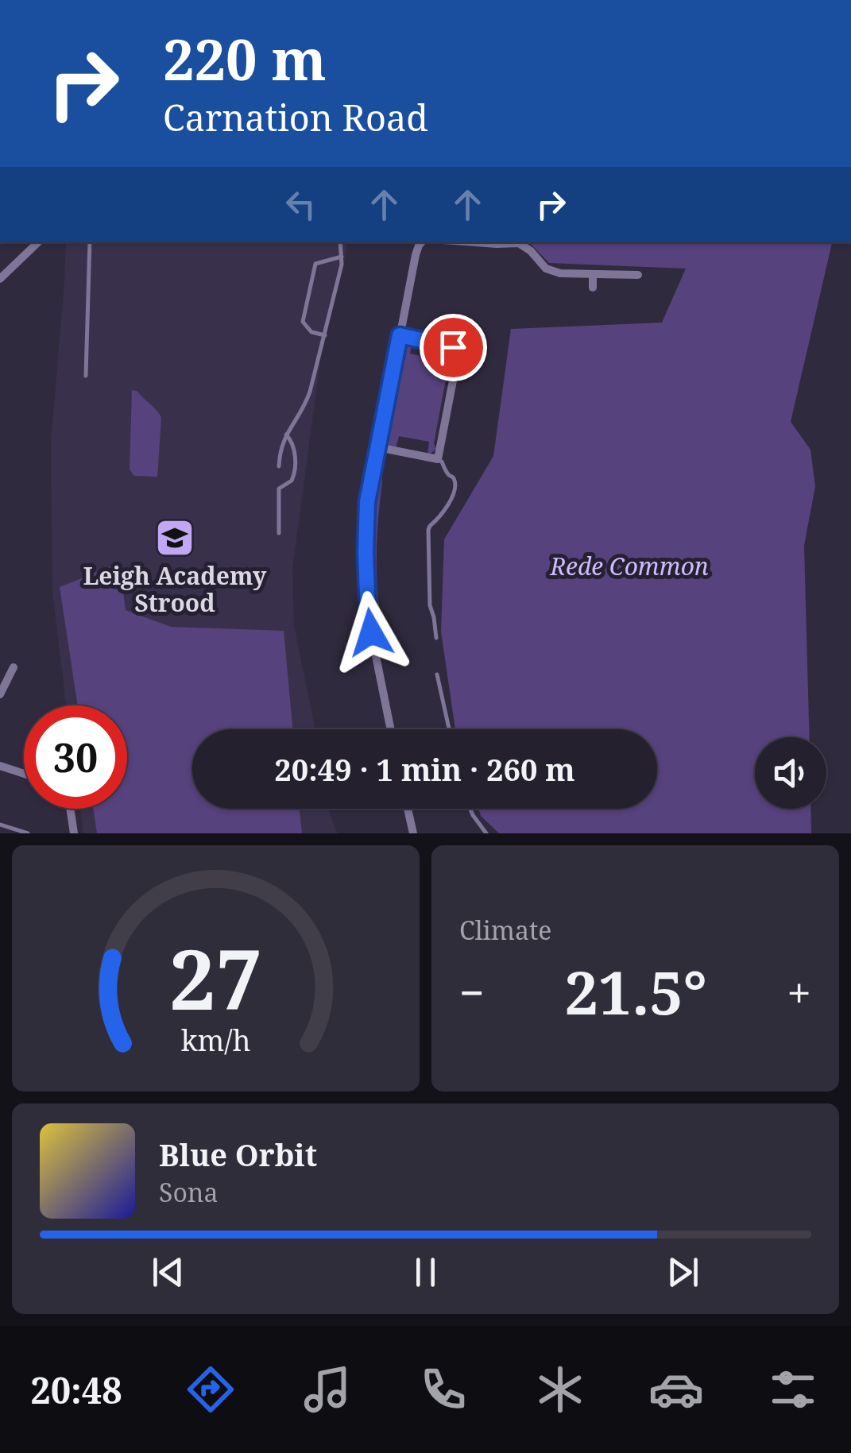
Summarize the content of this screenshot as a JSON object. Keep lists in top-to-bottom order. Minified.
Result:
{"parks":["Rede Common"],"places":{"school or university":["Leigh Academy Strood"]},"page":{"turn":["220 m","Carnation Road"],"limit":"30","trip":"20:49 · 1 min · 260 m","tile":"Climate","heat":["−","21.5°","+"],"song":["Blue Orbit","Sona"],"tabs":"20:48","gauge":["27","km/h"]}}
